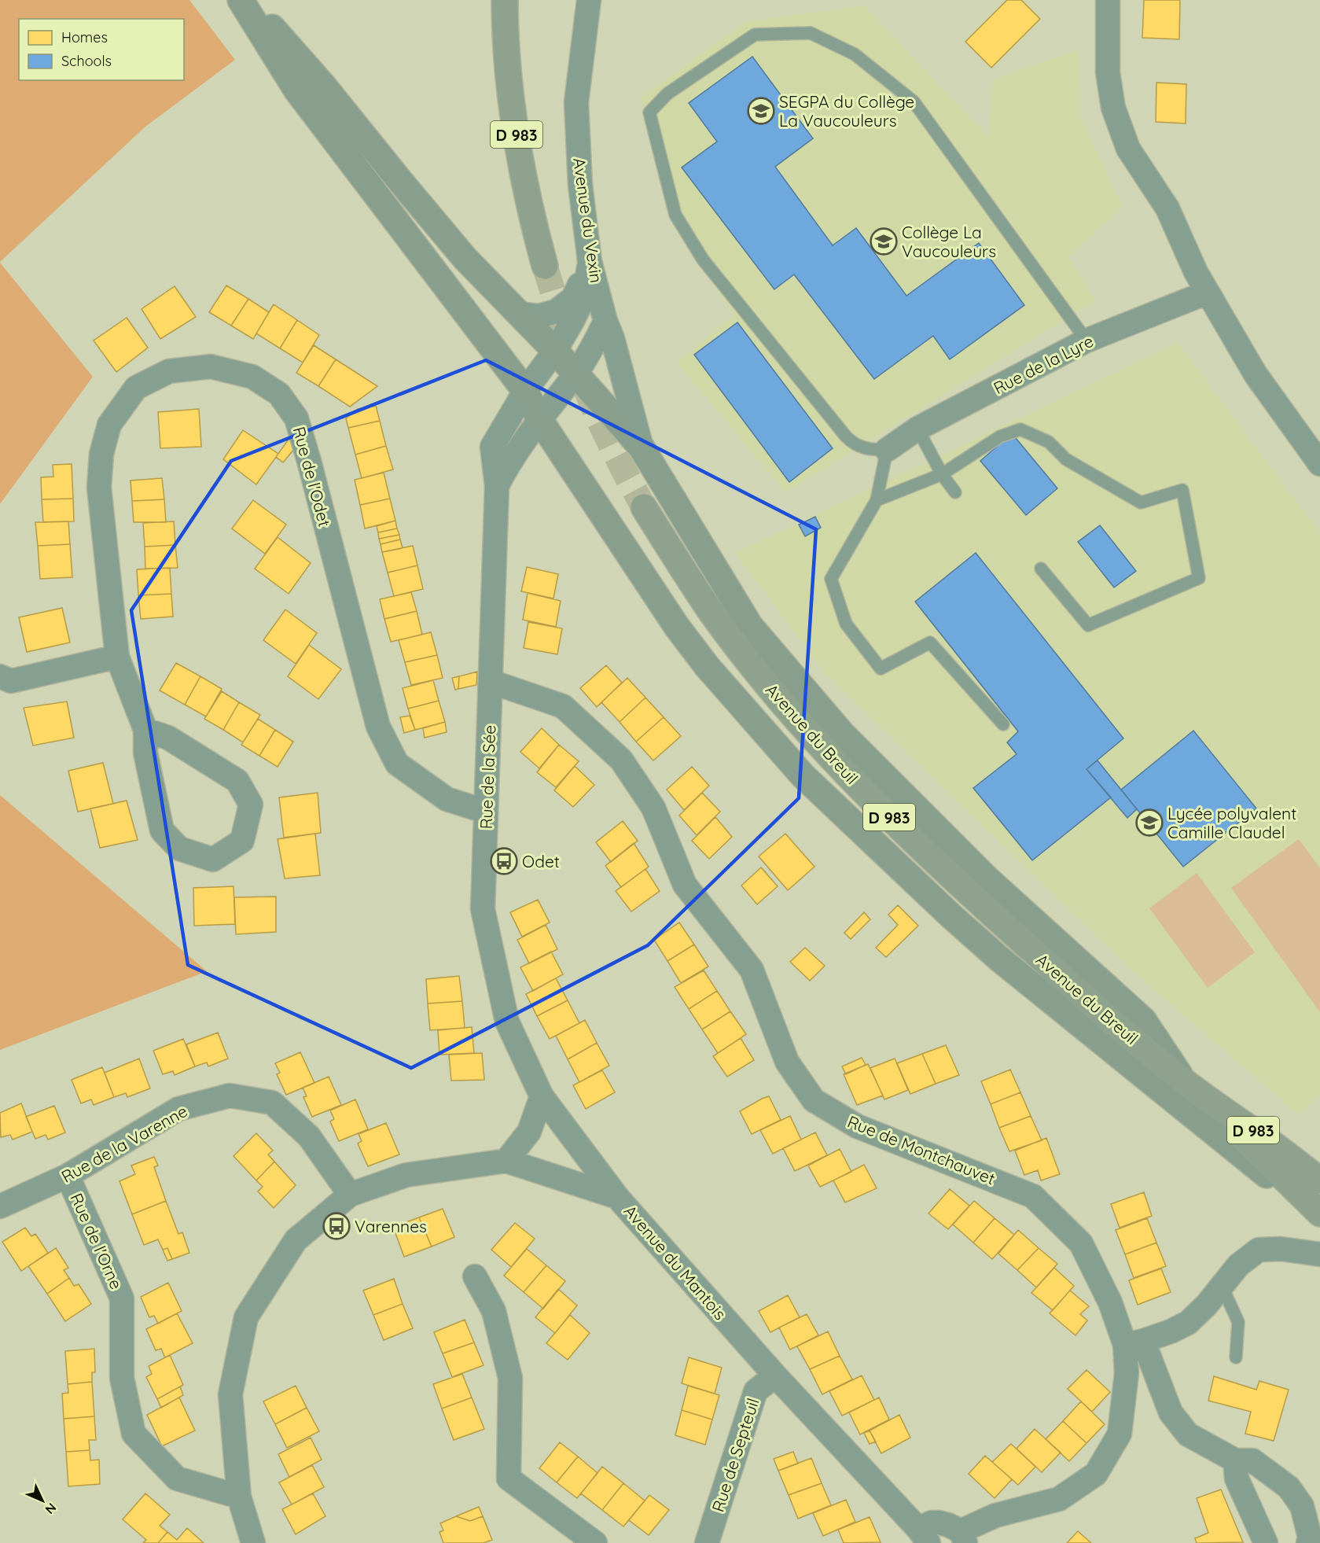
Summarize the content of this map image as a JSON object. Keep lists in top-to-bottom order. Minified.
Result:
{"streets":{"main road":["D 983","Avenue du Breuil"],"street":["Avenue du Vexin","Rue de la Lyre","Rue de l'Odet","Rue de la Sée","Rue de la Varenne","Rue de Montchauvet","Rue de l'Orne","Avenue du Mantois","Rue de Septeuil"]},"crossings":[["Rue de l'Odet","Rue de la Sée"],["Rue de la Sée","Rue de Montchauvet"],["Rue de la Sée","Avenue du Mantois"],["Rue de la Varenne","Rue de l'Orne"],["Rue de la Varenne","Avenue du Mantois"],["Rue de Montchauvet","Avenue du Mantois"],["Rue de l'Orne","Avenue du Mantois"],["Avenue du Mantois","Rue de Septeuil"]],"places":{"school or university":["SEGPA du Collège La Vaucouleurs","Collège La Vaucouleurs","Lycée polyvalent Camille Claudel"],"bus stop":["Odet","Varennes"]},"legend":["Homes","Schools"],"north":"bottom right"}
